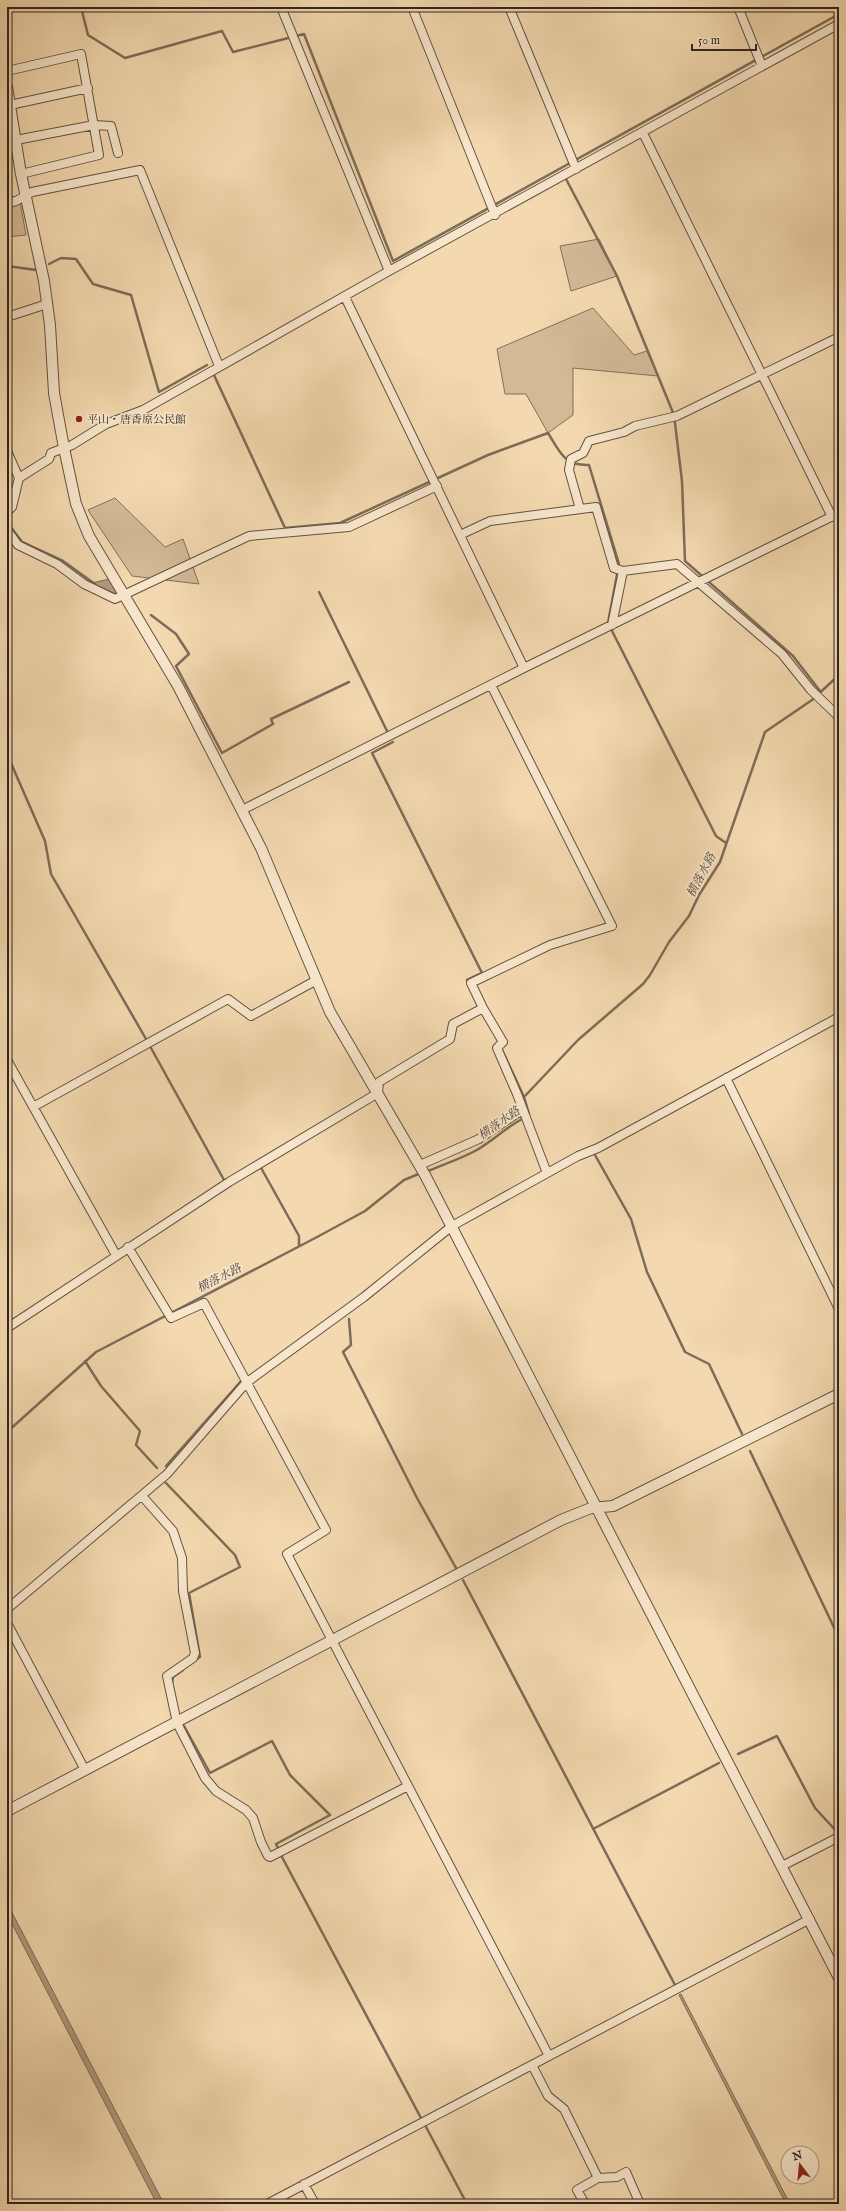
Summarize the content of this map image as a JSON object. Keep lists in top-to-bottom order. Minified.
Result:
{"water":["横落水路"],"places":["平山・唐香原公民館"],"scale_bar":"50 m","north":"top"}
